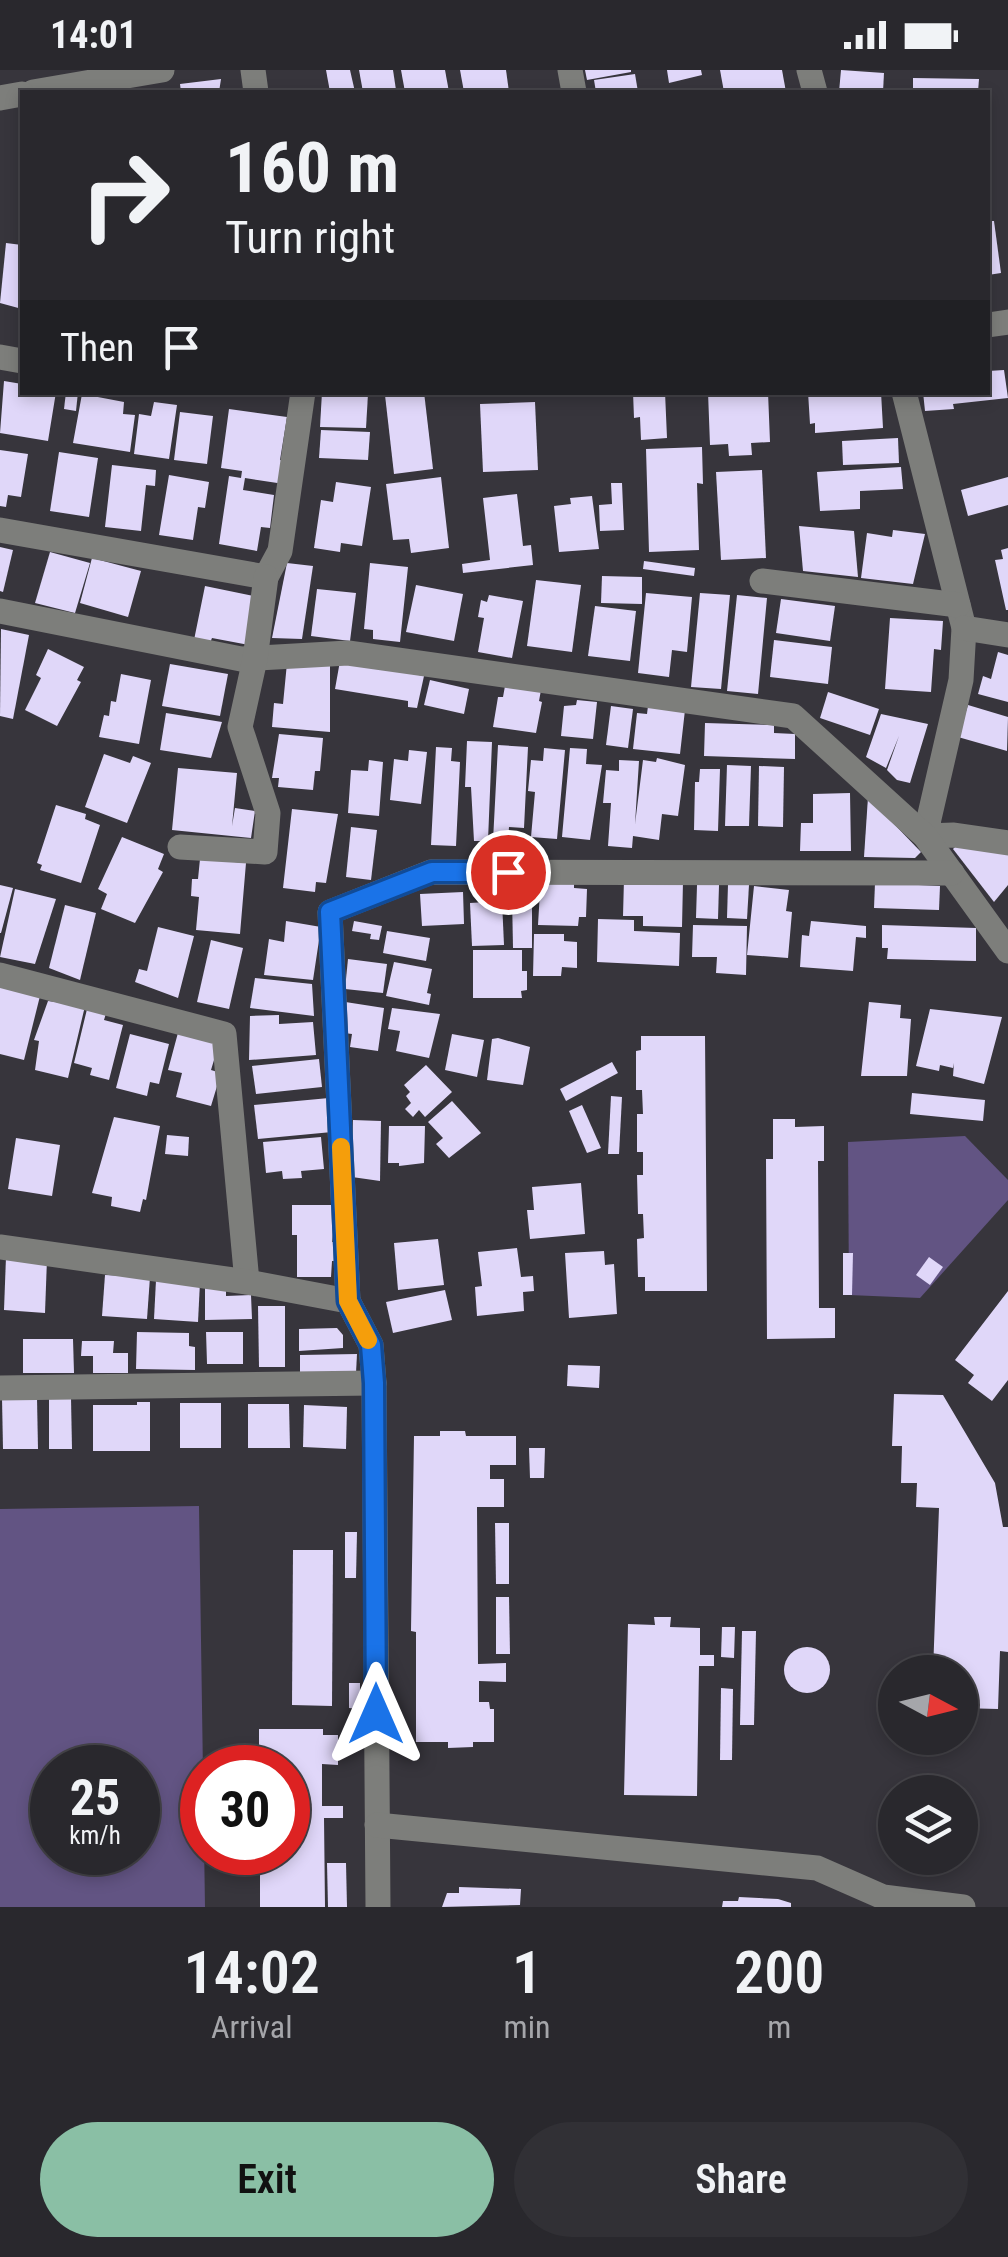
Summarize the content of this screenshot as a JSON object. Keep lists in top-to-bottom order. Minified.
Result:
{"north":"right","page":{"status":"14:01","turn":["160 m","Turn right"],"then":"Then","speed":"25 km/h","limit":"30","eta":["14:02","Arrival","1","min","200","m"],"buttons":["Exit","Share"]}}
